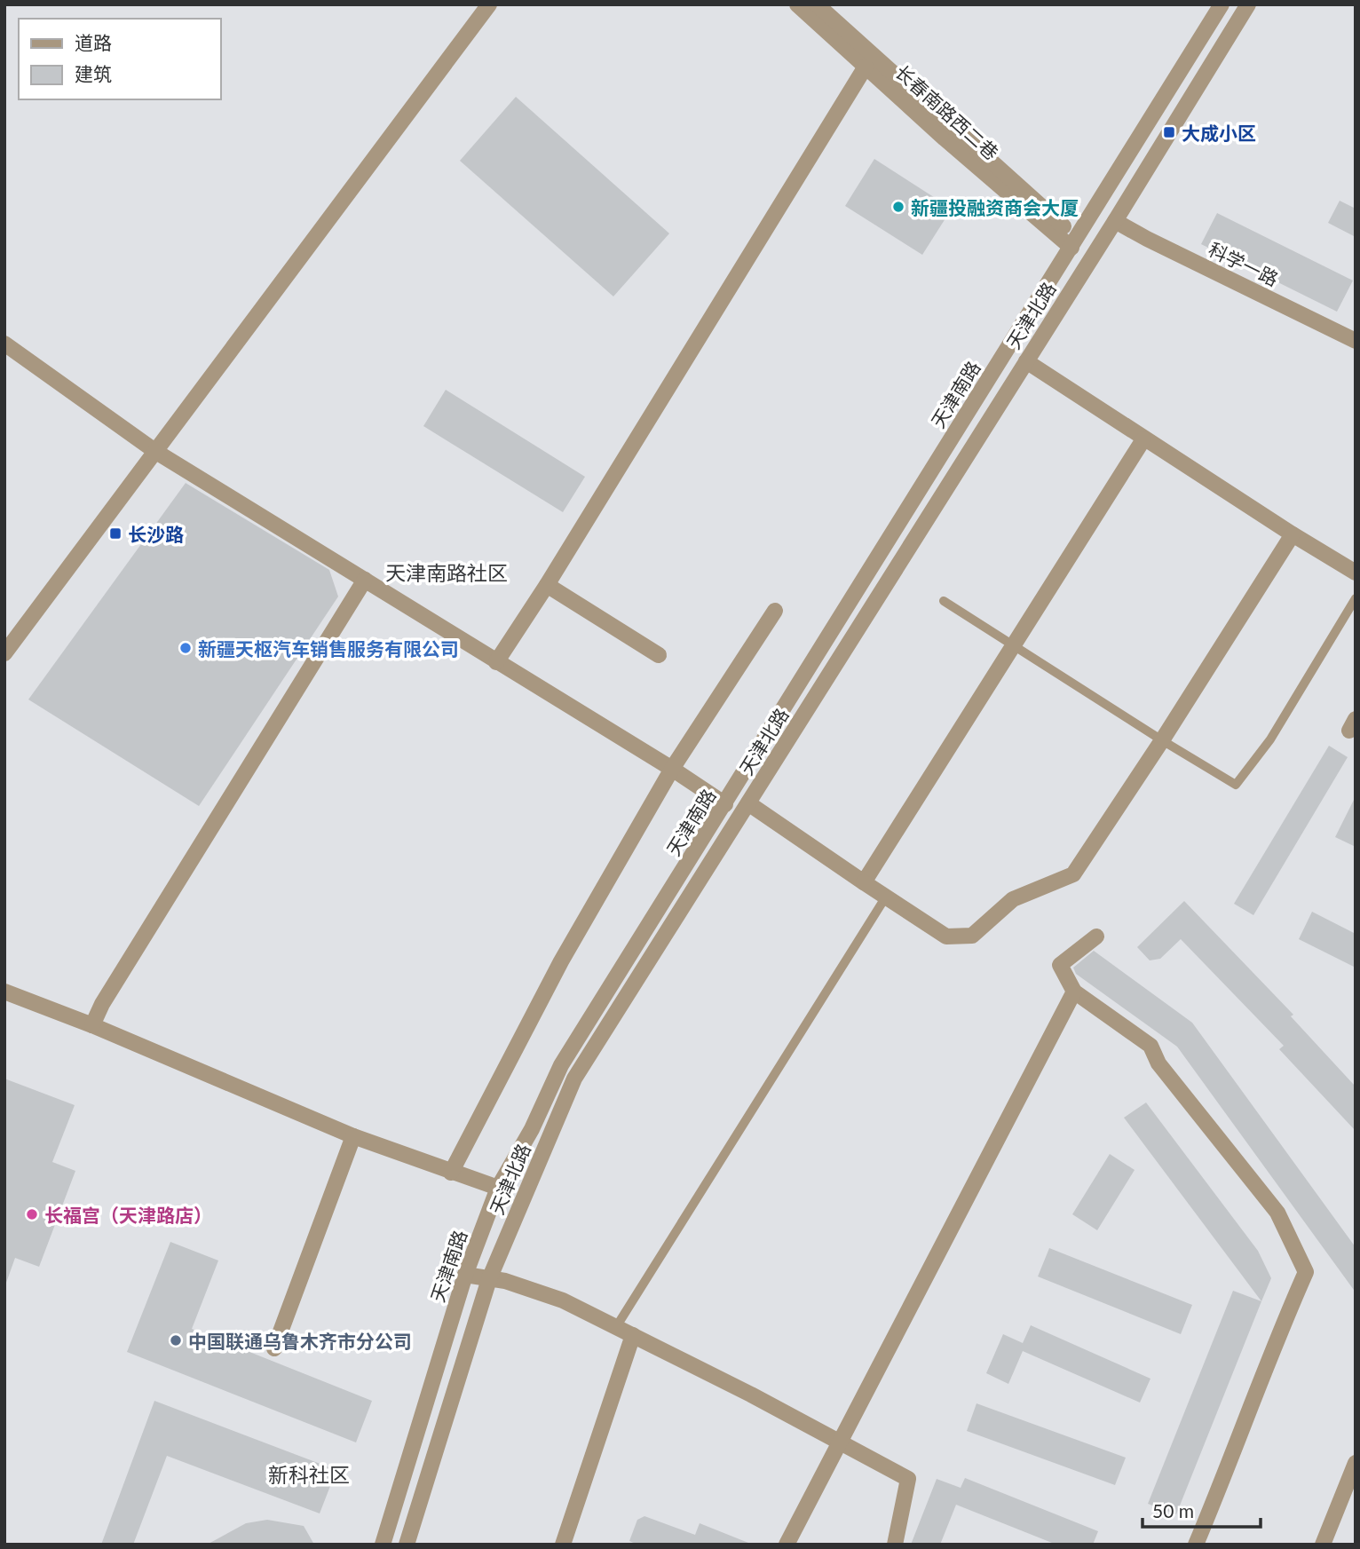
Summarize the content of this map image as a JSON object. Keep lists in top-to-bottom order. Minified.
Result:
{"streets":{"street":["长春南路西二巷","科学一路","天津北路","天津南路"]},"crossings":[["长春南路西二巷","天津南路"],["科学一路","天津北路"]],"districts":["天津南路社区","新科社区"],"places":{"transit":["大成小区","长沙路"],"other":["新疆投融资商会大厦","新疆天枢汽车销售服务有限公司","长福宫（天津路店）","中国联通乌鲁木齐市分公司"]},"legend":["道路","建筑"],"scale_bar":"50 m"}
